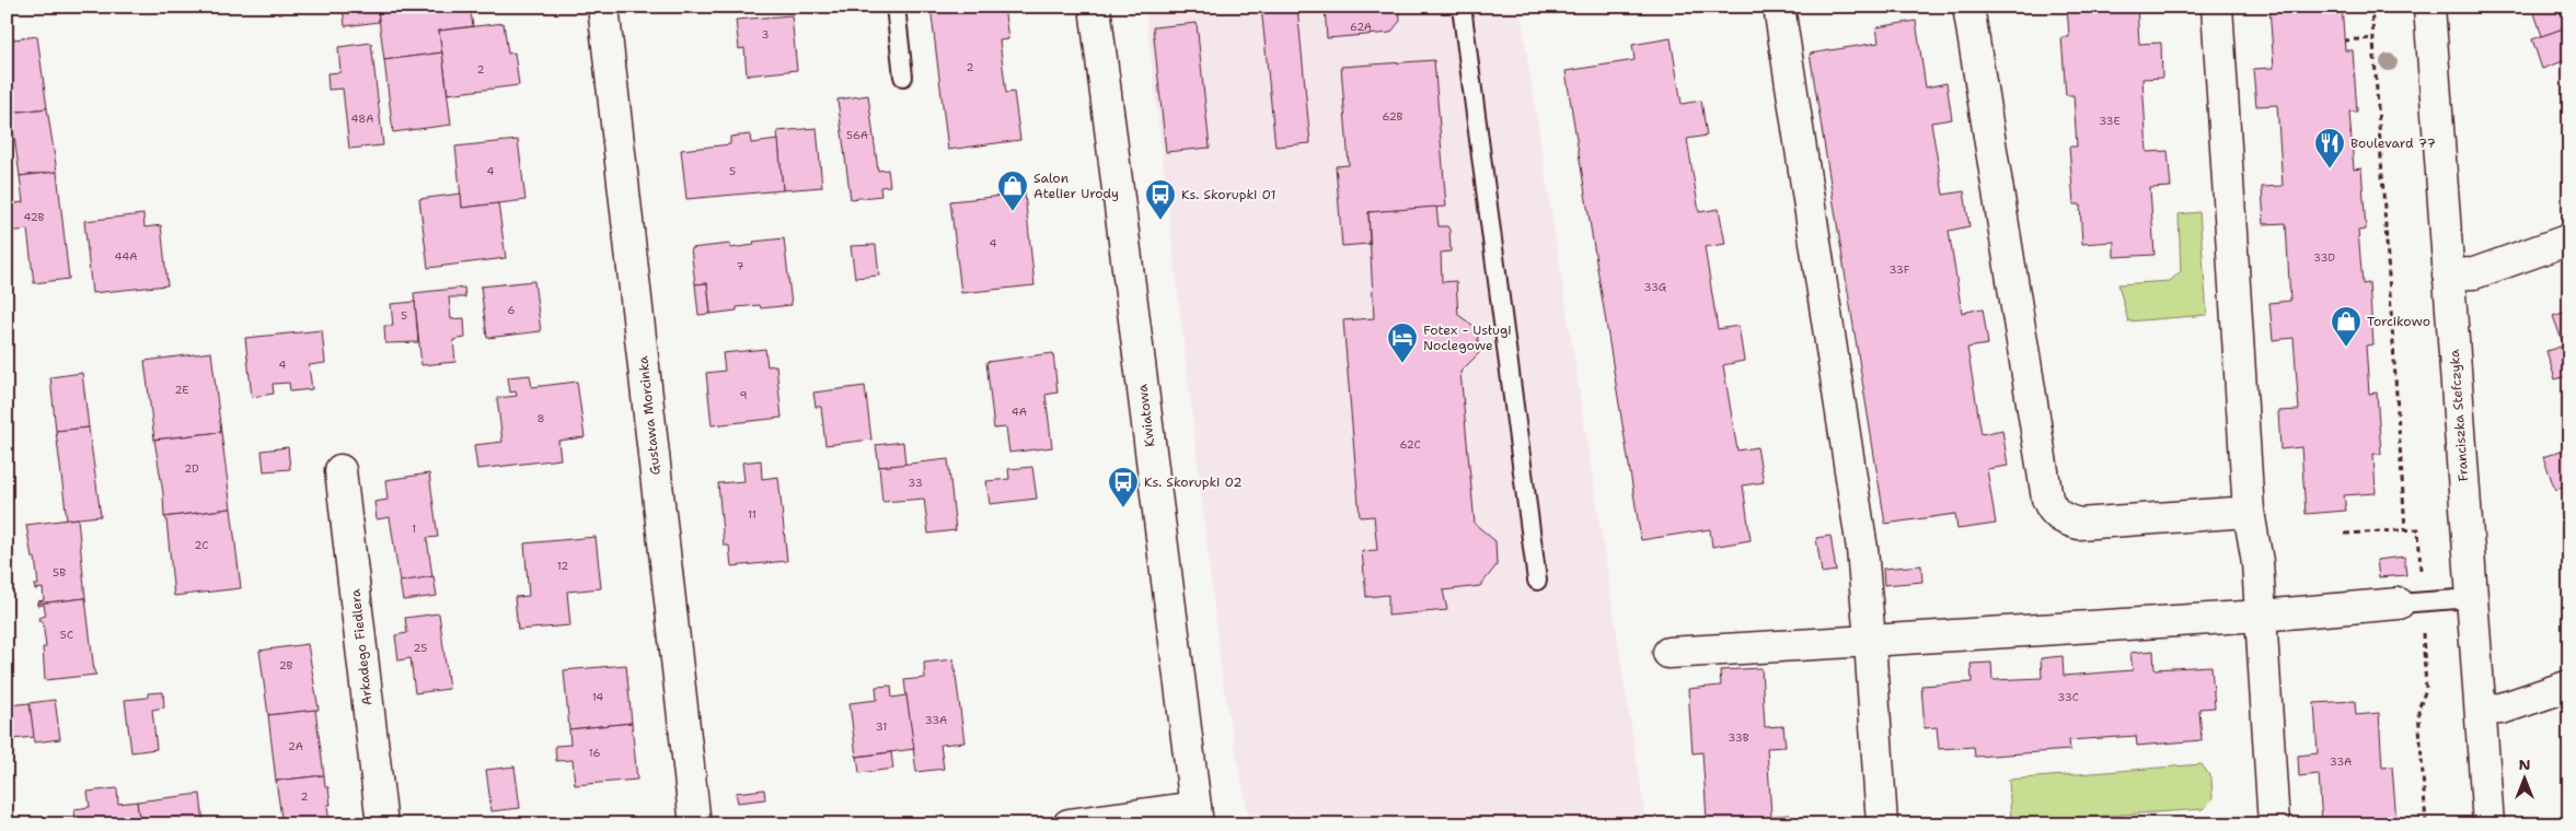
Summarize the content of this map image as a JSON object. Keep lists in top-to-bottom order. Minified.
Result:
{"streets":{"street":["Gustawa Morcinka","Kwiatowa","Franciszka Stefczyka","Arkadego Fiedlera"]},"places":{"restaurant":["Boulevard 77"],"shop":["Salon Atelier Urody","Torcikowo"],"bus stop":["Ks. Skorupki 01","Ks. Skorupki 02"],"hotel":["Fotex - Usługi Noclegowe"]},"house_numbers":["62A","3","2","2","62B","48A","33E","56A","4","5","42B","4","44A","33D","7","33F","33G","6","5","4","2E","9","4A","8","62C","2D","33","11","1","2C","12","5B","5C","25","2B","14","33C","33A","31","33B","2A","16","33A","2"],"north":"top"}
